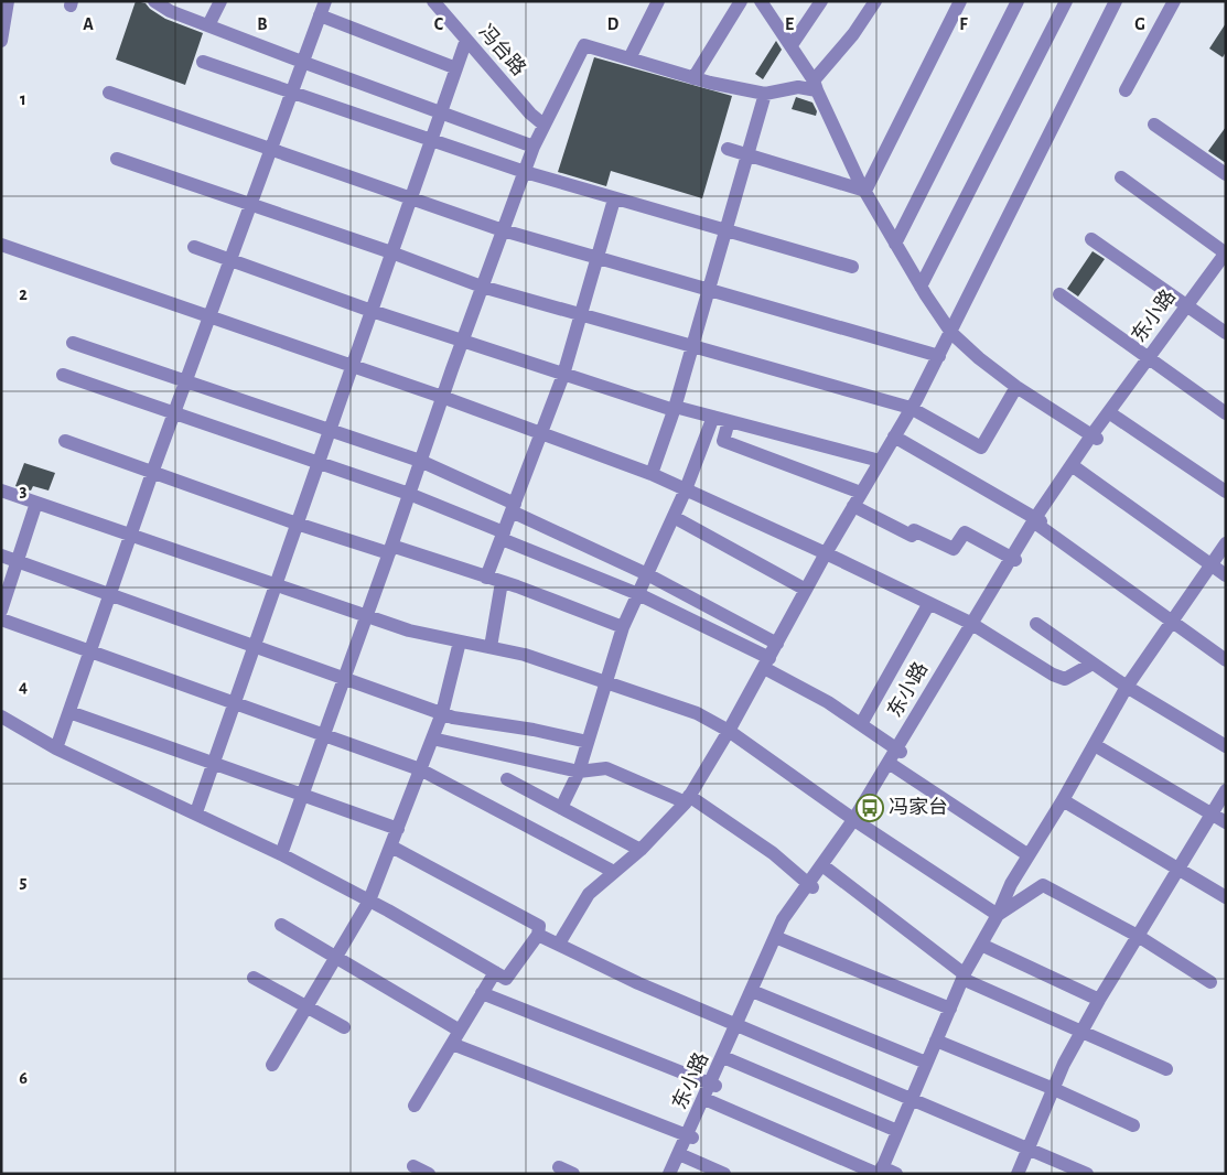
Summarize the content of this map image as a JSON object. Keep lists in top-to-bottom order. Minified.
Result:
{"streets":{"street":["冯台路","东小路"]},"places":{"bus stop":["冯家台"]},"grid":{"columns":["A","B","C","D","E","F","G"],"rows":["1","2","3","4","5","6"]}}
